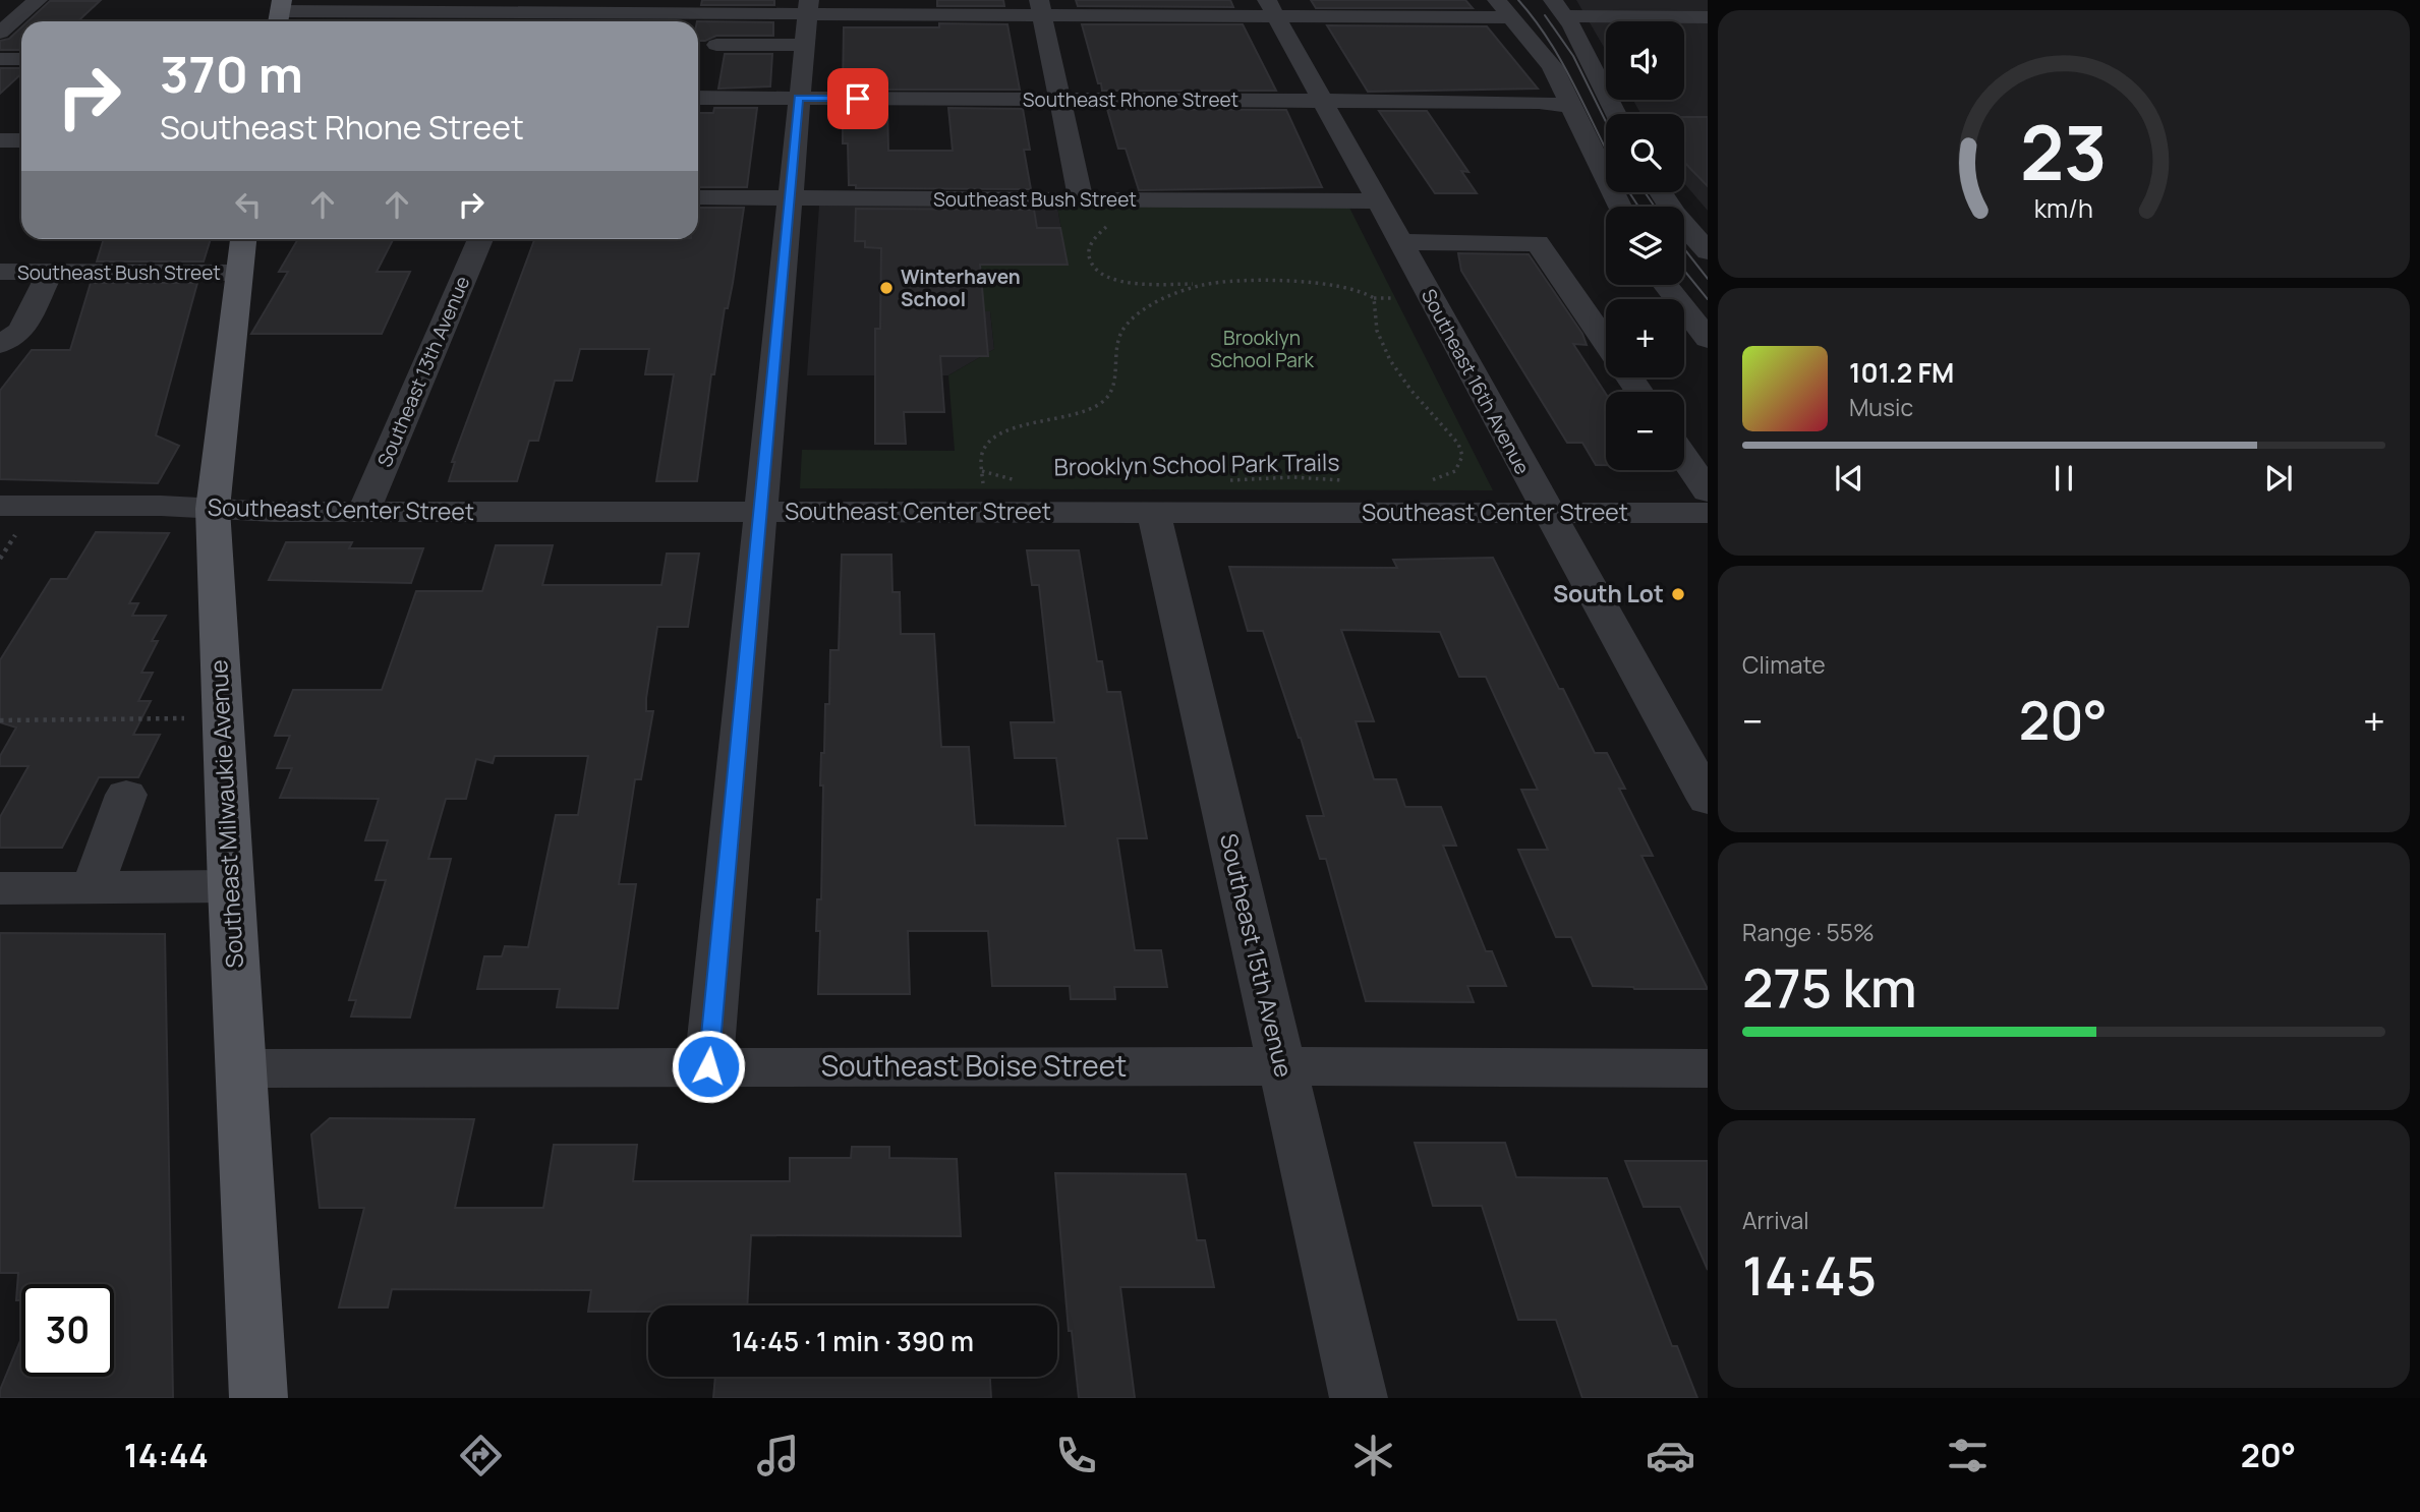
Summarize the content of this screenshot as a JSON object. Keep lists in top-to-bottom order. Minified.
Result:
{"streets":{"main road":["Southeast Milwaukie Avenue"],"street":["Southeast Rhone Street","Southeast Bush Street","Southeast 13th Avenue","Southeast 16th Avenue","Southeast Center Street","Southeast 15th Avenue","Southeast Boise Street"],"path":["Brooklyn School Park Trails"]},"crossings":[["Southeast Rhone Street","Southeast 16th Avenue"],["Southeast Bush Street","Southeast 16th Avenue"],["Southeast Bush Street","Southeast Milwaukie Avenue"],["Southeast 13th Avenue","Southeast Center Street"],["Southeast 16th Avenue","Southeast Center Street"],["Brooklyn School Park Trails","Southeast Center Street"],["Southeast Center Street","Southeast Milwaukie Avenue"],["Southeast Center Street","Southeast 15th Avenue"],["Southeast Milwaukie Avenue","Southeast Boise Street"],["Southeast 15th Avenue","Southeast Boise Street"]],"parks":["Brooklyn School Park"],"places":["Winterhaven School","South Lot"],"page":{"map_buttons":["+","−"],"turn":["370 m","Southeast Rhone Street"],"song":["101.2 FM","Music"],"tile":["Climate",["Range · 55%","275 km"],["Arrival","14:45"]],"heat":["−","20°","+"],"limit":"30","trip":"14:45 · 1 min · 390 m","tabs":["14:44","20°"],"gauge":["23","km/h"]}}
